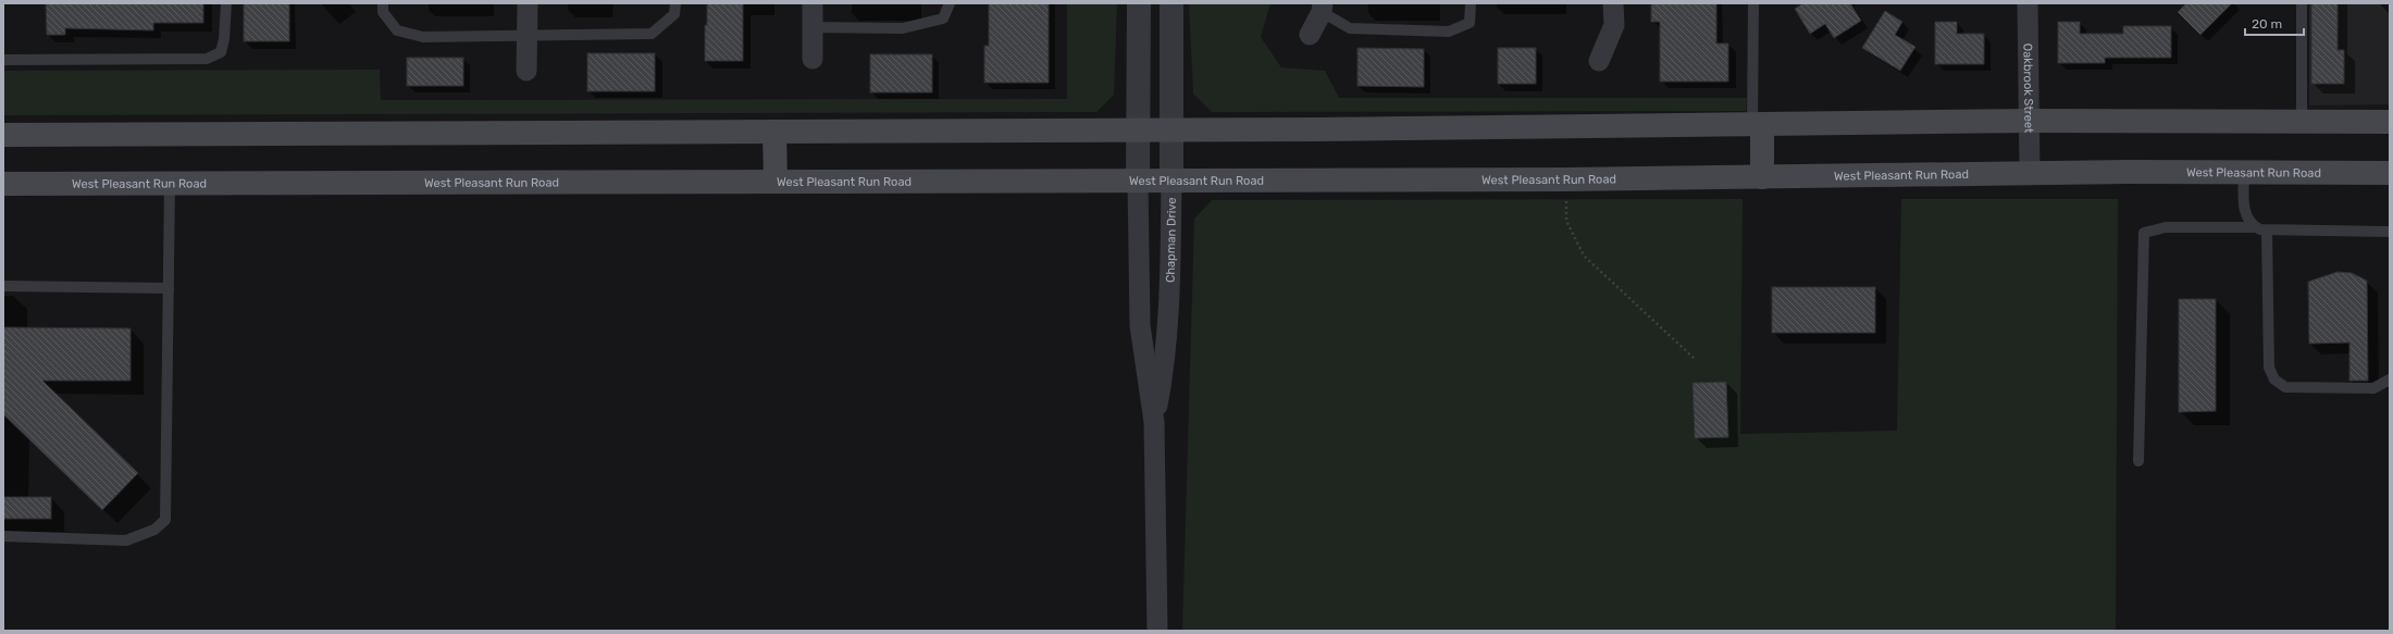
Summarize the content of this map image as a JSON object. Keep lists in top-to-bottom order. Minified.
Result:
{"streets":{"main road":["West Pleasant Run Road"],"street":["Oakbrook Street","Chapman Drive"]},"crossings":[["Oakbrook Street","West Pleasant Run Road"],["West Pleasant Run Road","Chapman Drive"]],"scale_bar":"20 m"}
